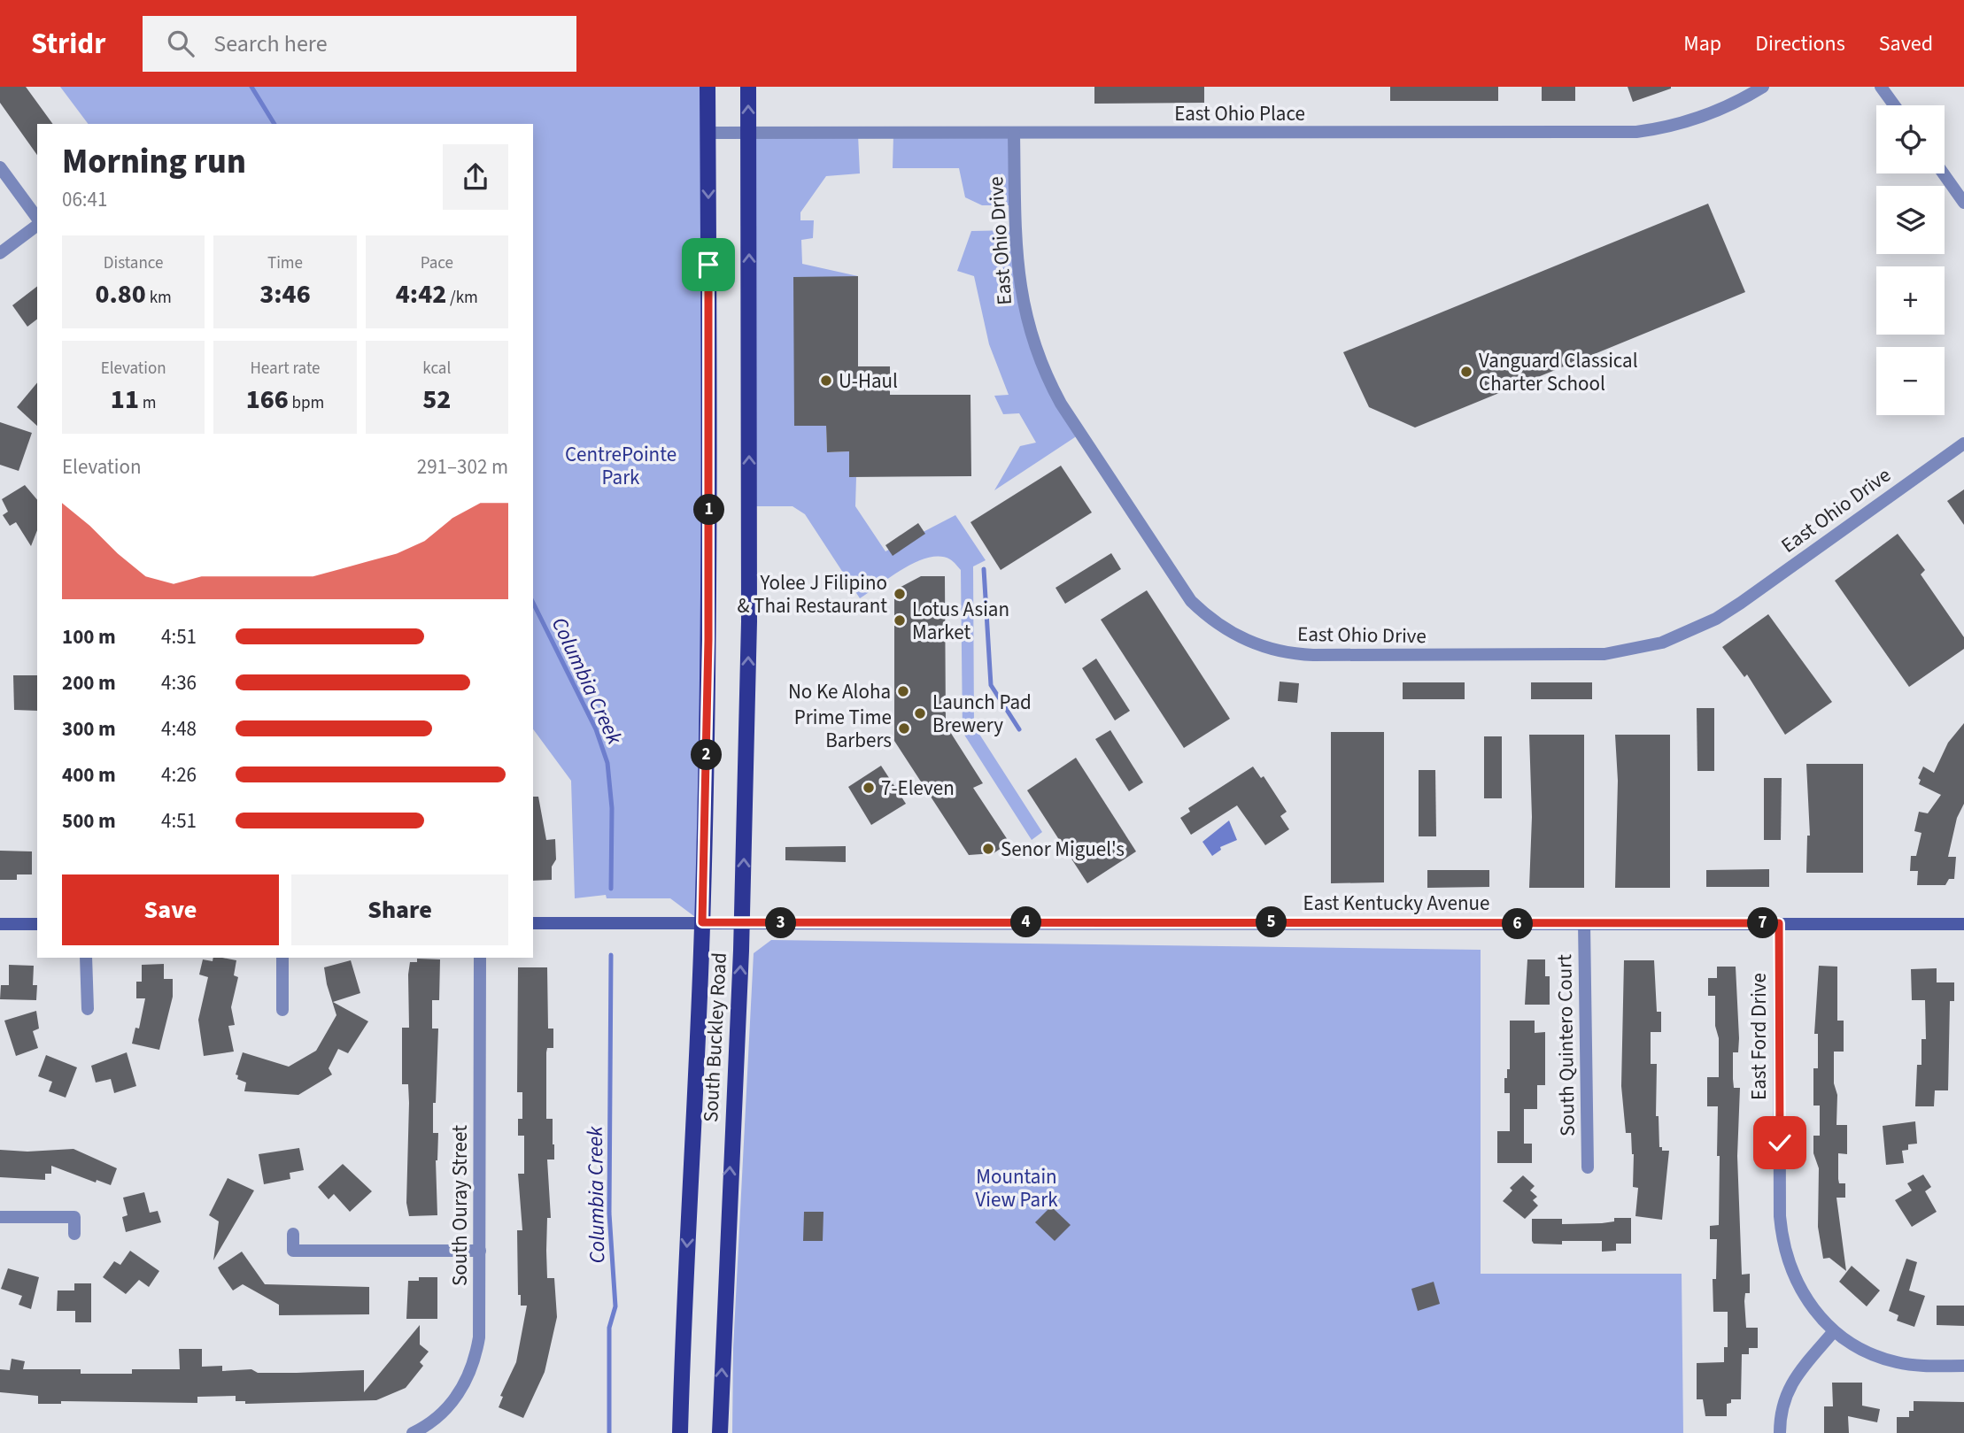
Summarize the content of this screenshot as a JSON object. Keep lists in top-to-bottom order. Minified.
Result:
{"streets":{"main road":["South Buckley Road"],"street":["East Ohio Place","East Ohio Drive","East Kentucky Avenue","East Ford Drive","South Quintero Court","South Ouray Street"]},"crossings":[["East Ohio Place","East Ohio Drive"],["East Ohio Place","South Buckley Road"],["East Kentucky Avenue","East Ford Drive"],["East Kentucky Avenue","South Buckley Road"],["East Kentucky Avenue","South Quintero Court"]],"water":["Columbia Creek"],"parks":["CentrePointe Park","Mountain View Park"],"places":["Vanguard Classical Charter School","U-Haul","Yolee J Filipino & Thai Restaurant","Lotus Asian Market","No Ke Aloha","Launch Pad Brewery","Prime Time Barbers","7-Eleven","Senor Miguel's"],"page":{"header":"Stridr","search":"Search here","nav":["Map","Directions","Saved"],"map_buttons":["+","−"],"heading":["Morning run","06:41"],"stats":[["Distance","0.80 km"],["Time","3:46"],["Pace","4:42 /km"],["Elevation","11 m"],["Heart rate","166 bpm"],["kcal","52"]],"chart":["Elevation","291–302 m"],"pins":["1","2","4","5","3","7","6"],"list":[{"name":"100 m","note":"4:51"},{"name":"200 m","note":"4:36"},{"name":"300 m","note":"4:48"},{"name":"400 m","note":"4:26"},{"name":"500 m","note":"4:51"}],"buttons":["Save","Share"]}}
